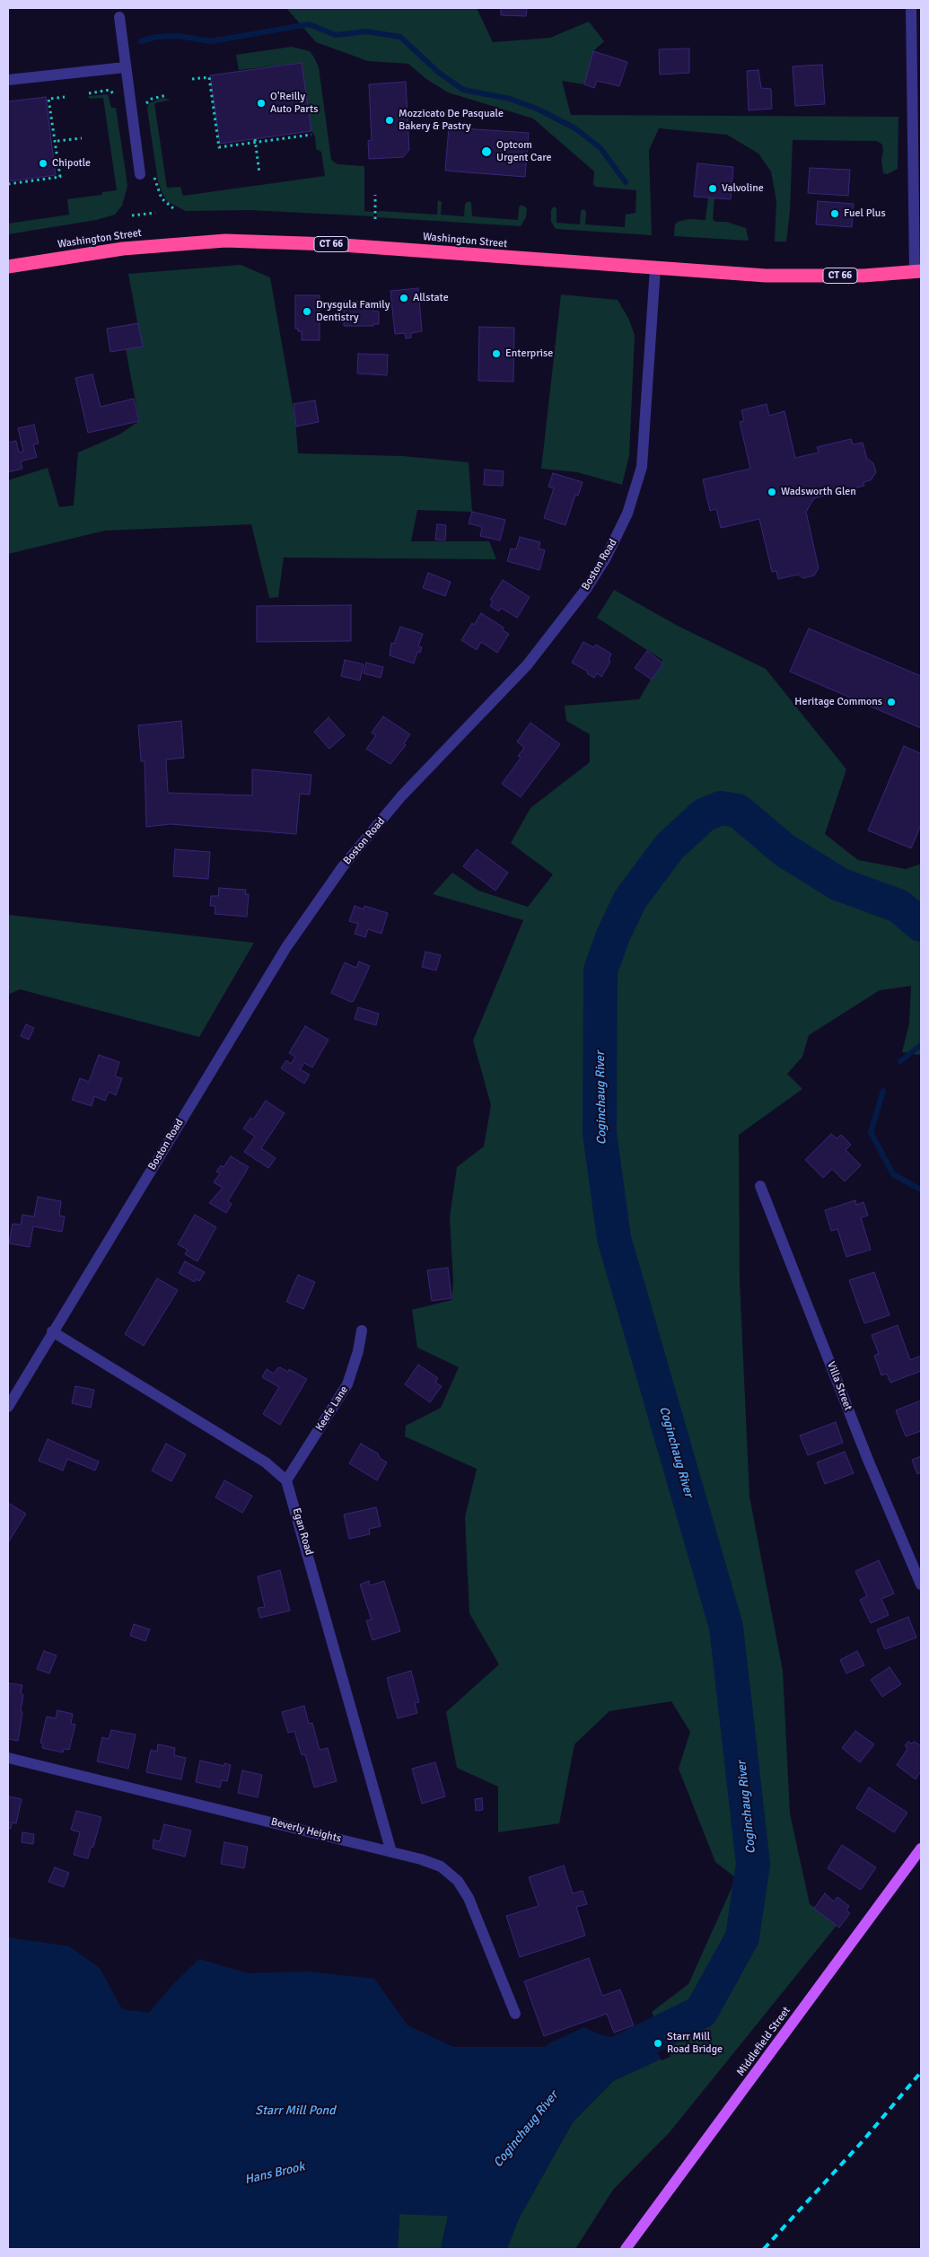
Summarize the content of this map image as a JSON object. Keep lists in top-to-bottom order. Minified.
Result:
{"streets":{"highway":["Washington Street","CT 66"],"main road":["Middlefield Street"],"street":["Boston Road","Villa Street","Keefe Lane","Egan Road","Beverly Heights"]},"crossings":[["Washington Street","Boston Road"],["Keefe Lane","Egan Road"],["Egan Road","Beverly Heights"]],"water":["Coginchaug River","Starr Mill Pond","Hans Brook"],"places":["O'Reilly Auto Parts","Mozzicato De Pasquale Bakery & Pastry","Optcom Urgent Care","Chipotle","Valvoline","Fuel Plus","Allstate","Drysgula Family Dentistry","Enterprise","Wadsworth Glen","Heritage Commons","Starr Mill Road Bridge"]}
